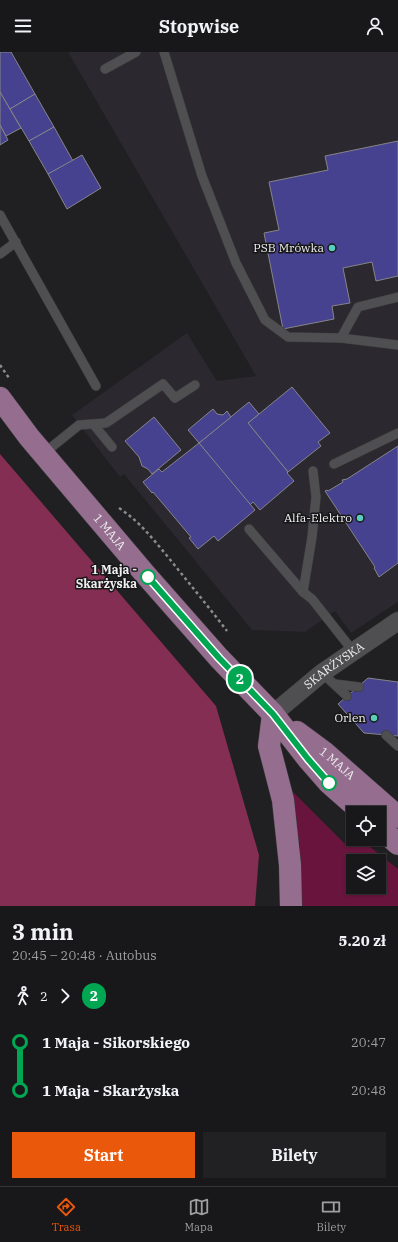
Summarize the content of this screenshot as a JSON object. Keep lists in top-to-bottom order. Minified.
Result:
{"streets":{"main road":["1 MAJA"],"street":["SKARŻYSKA"]},"crossings":[["1 MAJA","SKARŻYSKA"]],"places":["PSB Mrówka","Alfa-Elektro","1 Maja - Skarżyska","Orlen"],"lines":["bus line 2"],"page":{"header":"Stopwise","on_map":"2","heading":["3 min","20:45 – 20:48 · Autobus","5.20 zł"],"legs":["2","2"],"list":[{"name":"1 Maja - Sikorskiego","value":"20:47"},{"name":"1 Maja - Skarżyska","value":"20:48"}],"buttons":["Start","Bilety"],"tabs":["Trasa","Mapa","Bilety"]}}
